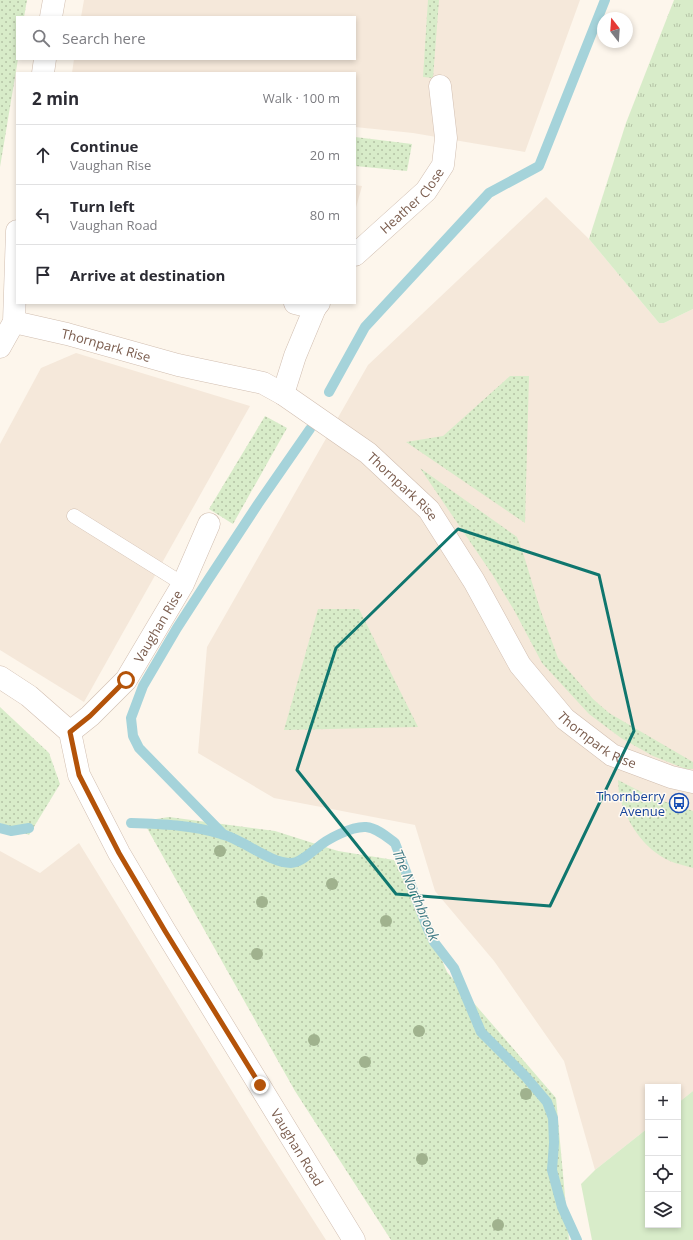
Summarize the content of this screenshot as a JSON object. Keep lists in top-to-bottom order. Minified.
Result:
{"streets":{"street":["Heather Close","Thornpark Rise","Vaughan Rise","Vaughan Road"]},"crossings":[["Vaughan Rise","Vaughan Road"]],"water":["The Northbrook"],"places":{"bus stop":["Thornberry Avenue"]},"north":"top","page":{"search":"Search here","heading":["2 min","Walk · 100 m"],"list":[["Continue","Vaughan Rise","20 m"],["Turn left","Vaughan Road","80 m"],"Arrive at destination"],"map_buttons":["+","−"]}}
